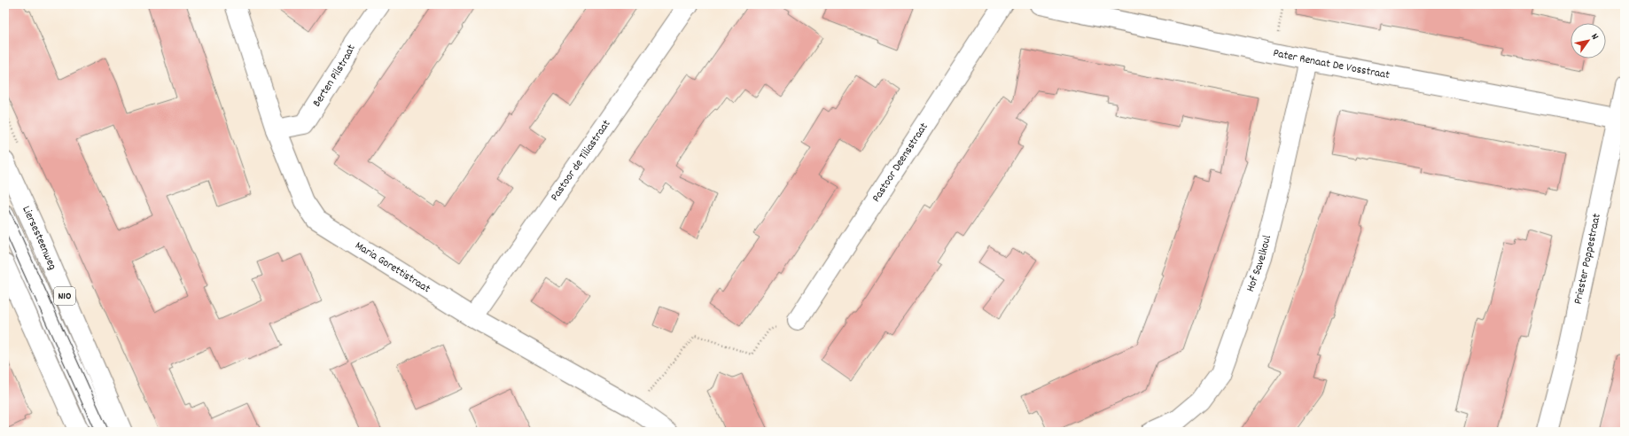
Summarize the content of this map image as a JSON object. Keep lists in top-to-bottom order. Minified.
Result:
{"streets":{"street":["Pater Renaat De Vosstraat","Berten Pilstraat","Pastoor de Tiliastraat","Pastoor Deensstraat","Liersesteenweg","Priester Poppestraat","Hof Savelkoul","Maria Gorettistraat","N10"]},"crossings":[["Pater Renaat De Vosstraat","Priester Poppestraat"],["Pater Renaat De Vosstraat","Hof Savelkoul"],["Berten Pilstraat","Maria Gorettistraat"],["Pastoor de Tiliastraat","Maria Gorettistraat"]],"north":"top right"}
